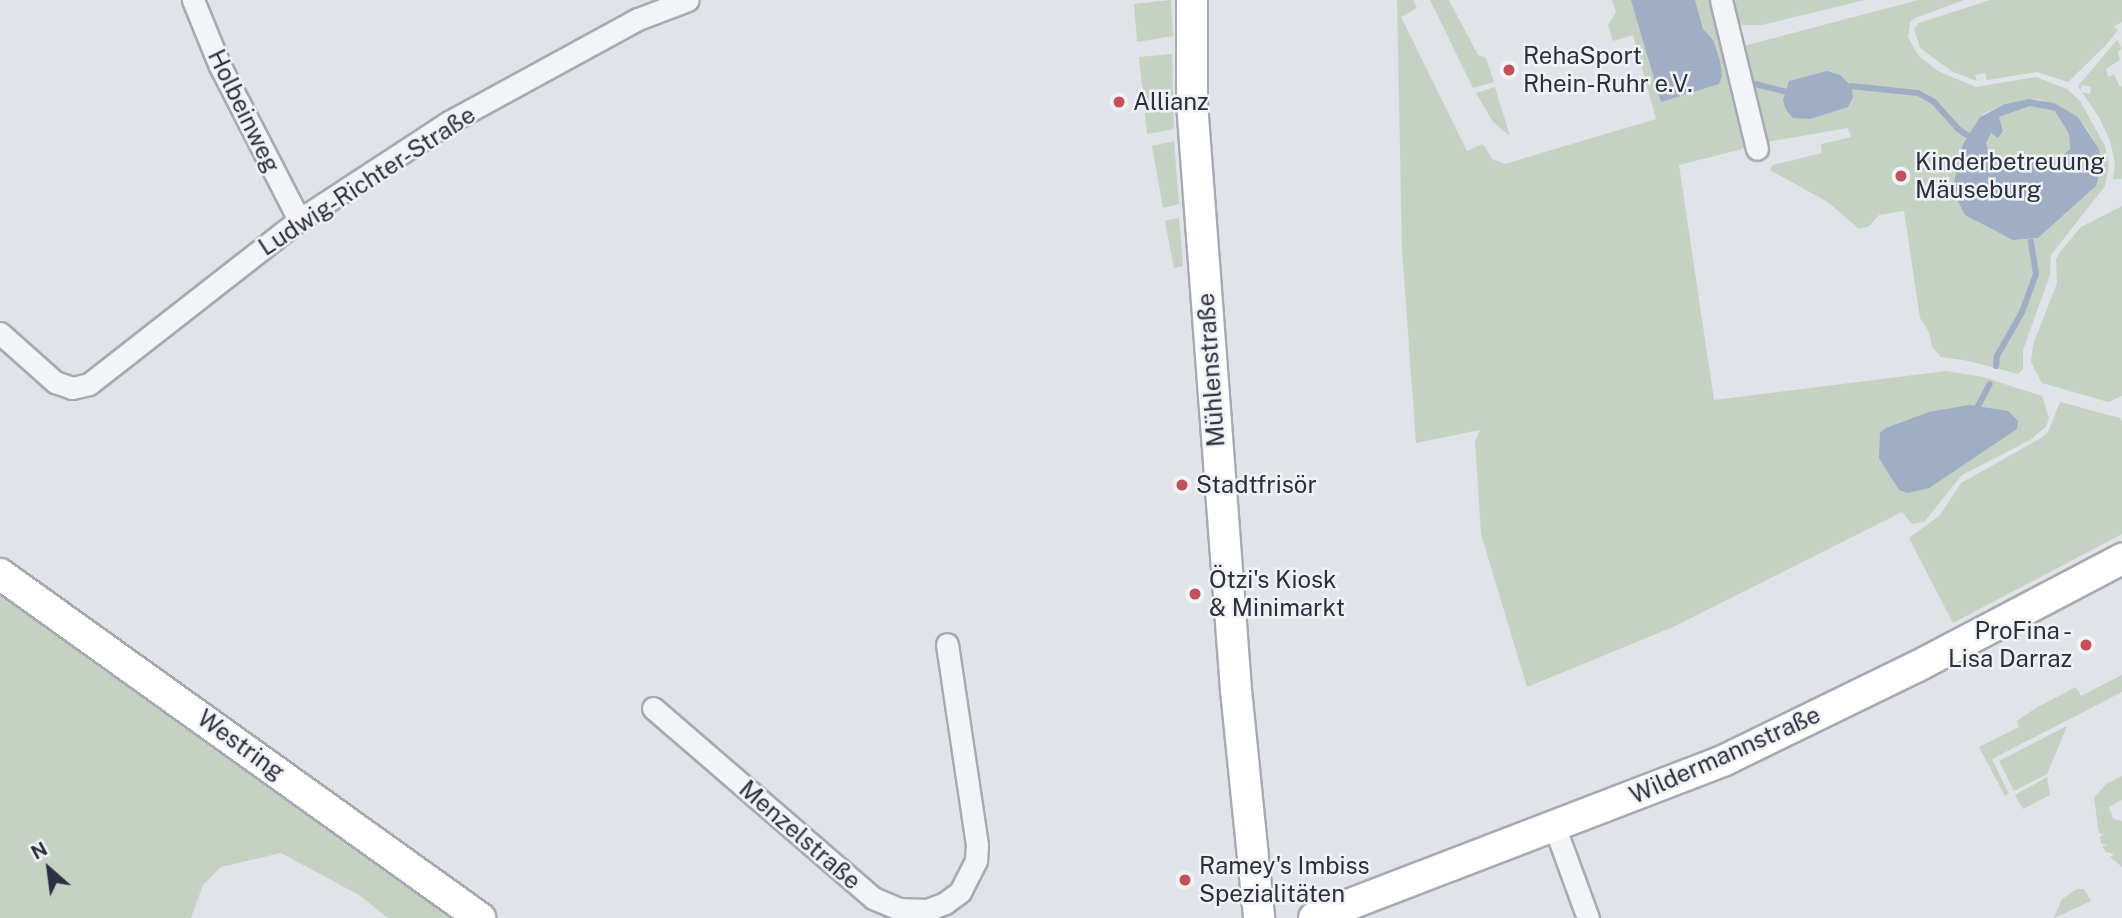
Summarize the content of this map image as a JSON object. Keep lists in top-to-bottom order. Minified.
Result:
{"streets":{"main road":["Mühlenstraße","Westring","Wildermannstraße"],"street":["Holbeinweg","Ludwig-Richter-Straße","Menzelstraße"]},"crossings":[["Holbeinweg","Ludwig-Richter-Straße"]],"places":["RehaSport Rhein-Ruhr e.V.","Allianz","Kinderbetreuung Mäuseburg","Stadtfrisör","Ötzi's Kiosk & Minimarkt","ProFina - Lisa Darraz","Ramey's Imbiss Spezialitäten"],"north":"top left"}
